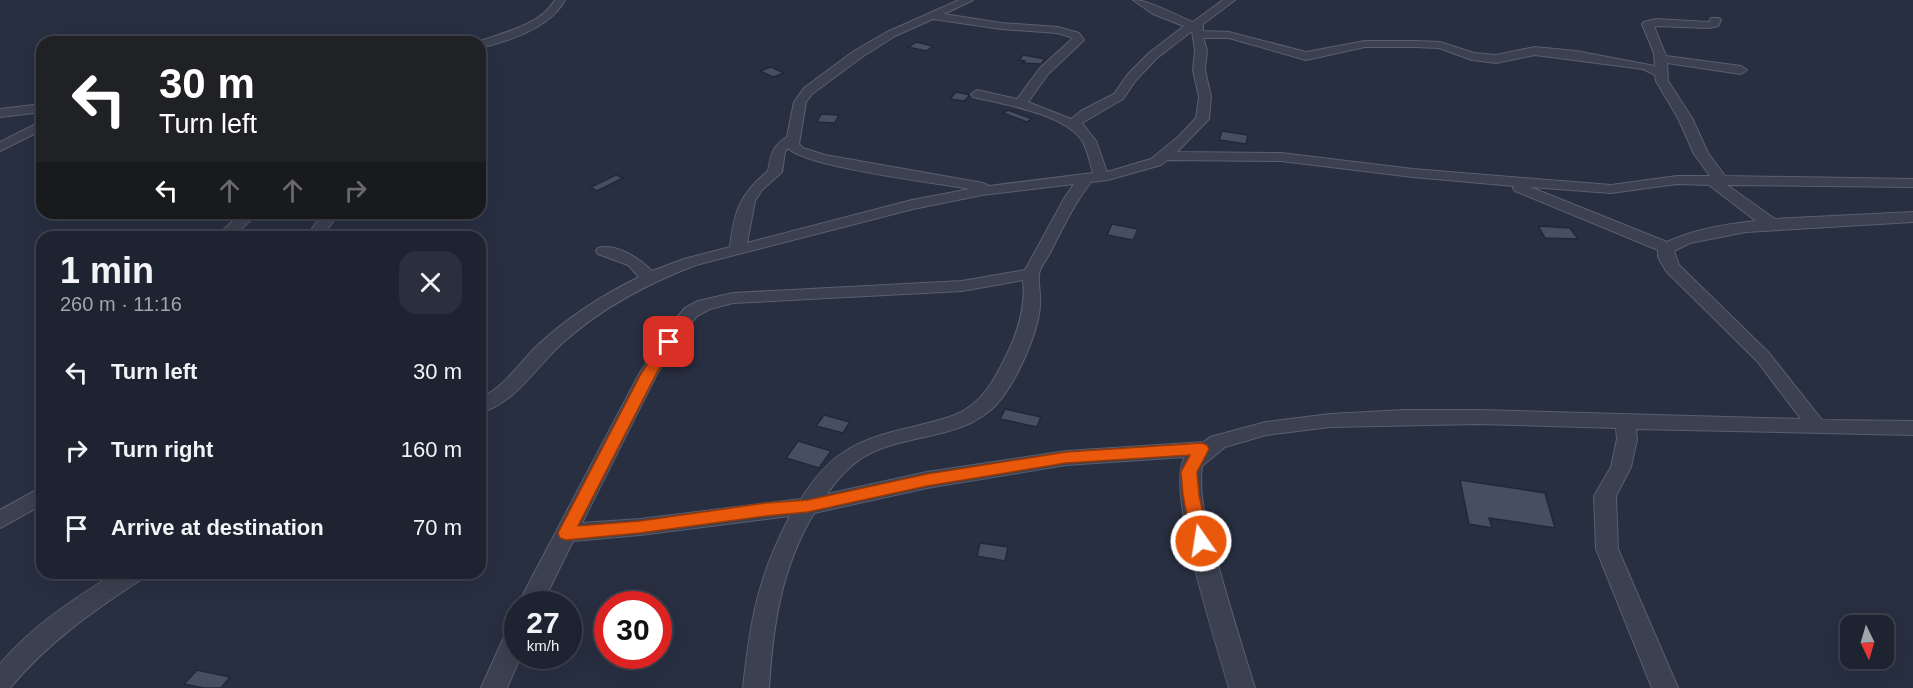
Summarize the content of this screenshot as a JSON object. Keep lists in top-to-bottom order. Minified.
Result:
{"north":"bottom","page":{"turn":["30 m","Turn left"],"heading":["1 min","260 m · 11:16"],"list":[{"name":"Turn left","value":"30 m"},{"name":"Turn right","value":"160 m"},{"name":"Arrive at destination","value":"70 m"}],"speed":"27 km/h","limit":"30"}}
